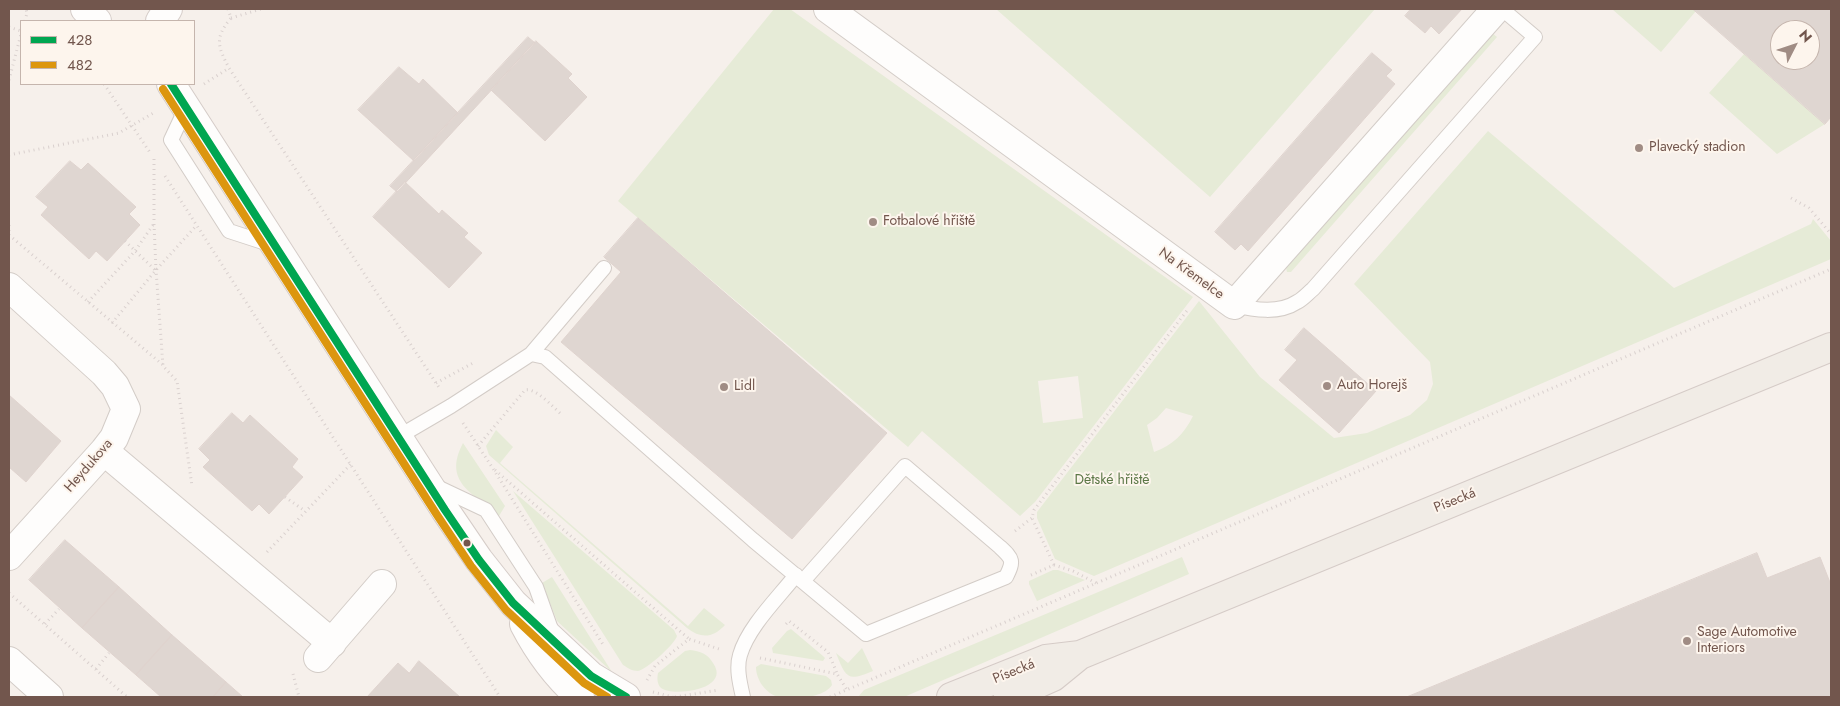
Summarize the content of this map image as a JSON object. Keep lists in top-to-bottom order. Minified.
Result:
{"streets":{"main road":["Písecká"],"street":["Na Křemelce","Heydukova"]},"parks":["Dětské hřiště"],"places":["Plavecký stadion","Fotbalové hřiště","Auto Horejš","Lidl","Sage Automotive Interiors"],"lines":["transit line 428","transit line 482"],"legend":["428","482"],"north":"top right"}
